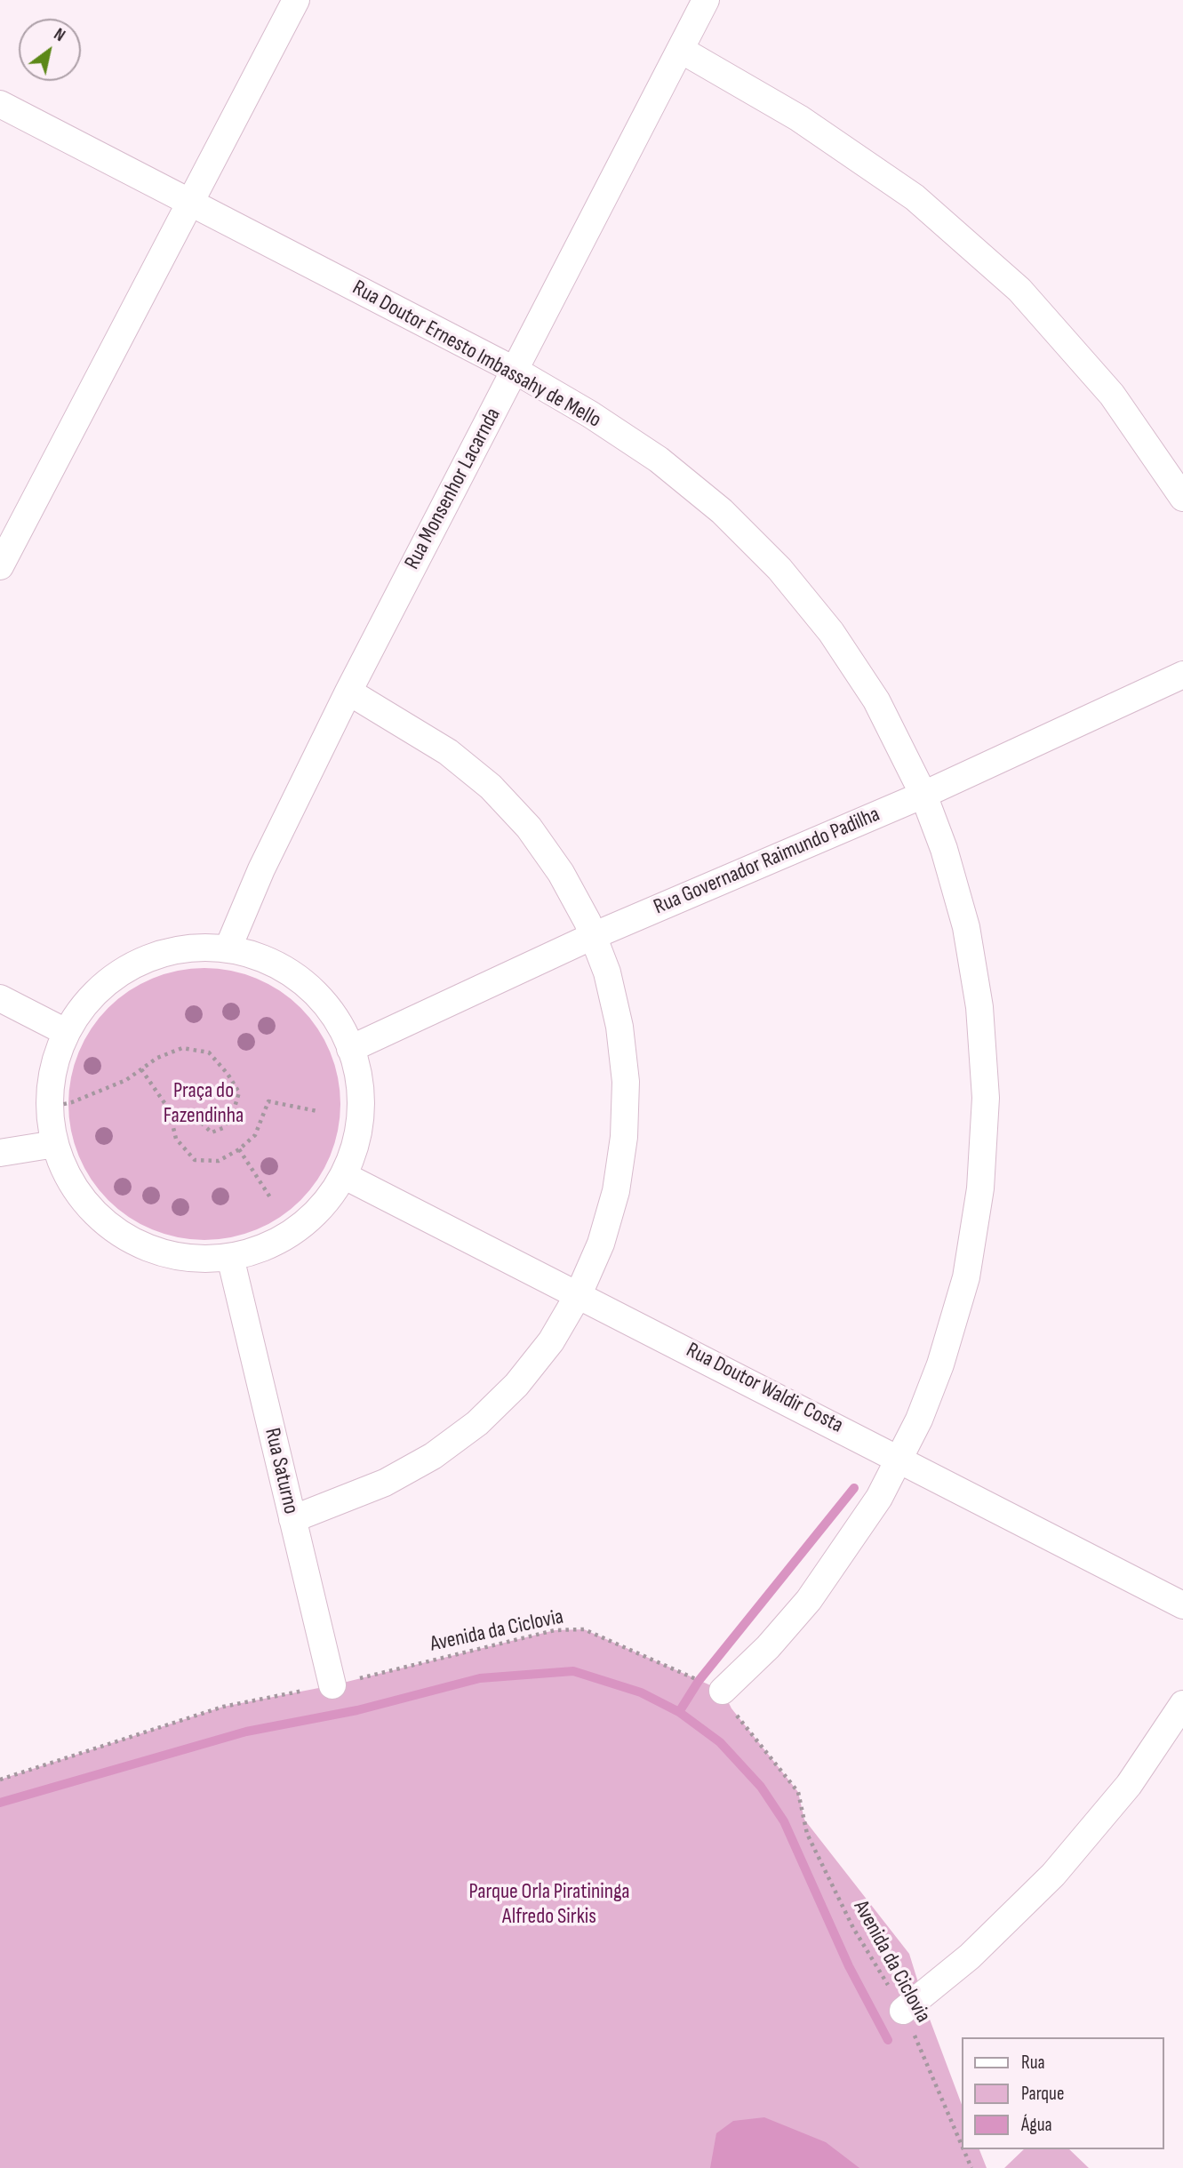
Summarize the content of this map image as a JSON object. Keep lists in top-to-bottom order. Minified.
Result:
{"streets":{"street":["Rua Doutor Ernesto Imbassahy de Mello","Rua Monsenhor Lacarnda","Rua Governador Raimundo Padilha","Rua Doutor Waldir Costa","Rua Saturno"],"path":["Avenida da Ciclovia"]},"crossings":[["Rua Doutor Ernesto Imbassahy de Mello","Rua Monsenhor Lacarnda"],["Rua Doutor Ernesto Imbassahy de Mello","Rua Governador Raimundo Padilha"],["Rua Doutor Ernesto Imbassahy de Mello","Rua Doutor Waldir Costa"],["Rua Doutor Ernesto Imbassahy de Mello","Avenida da Ciclovia"],["Rua Saturno","Avenida da Ciclovia"]],"parks":["Praça do Fazendinha","Parque Orla Piratininga Alfredo Sirkis"],"legend":["Rua","Parque","Água"],"north":"top right"}
